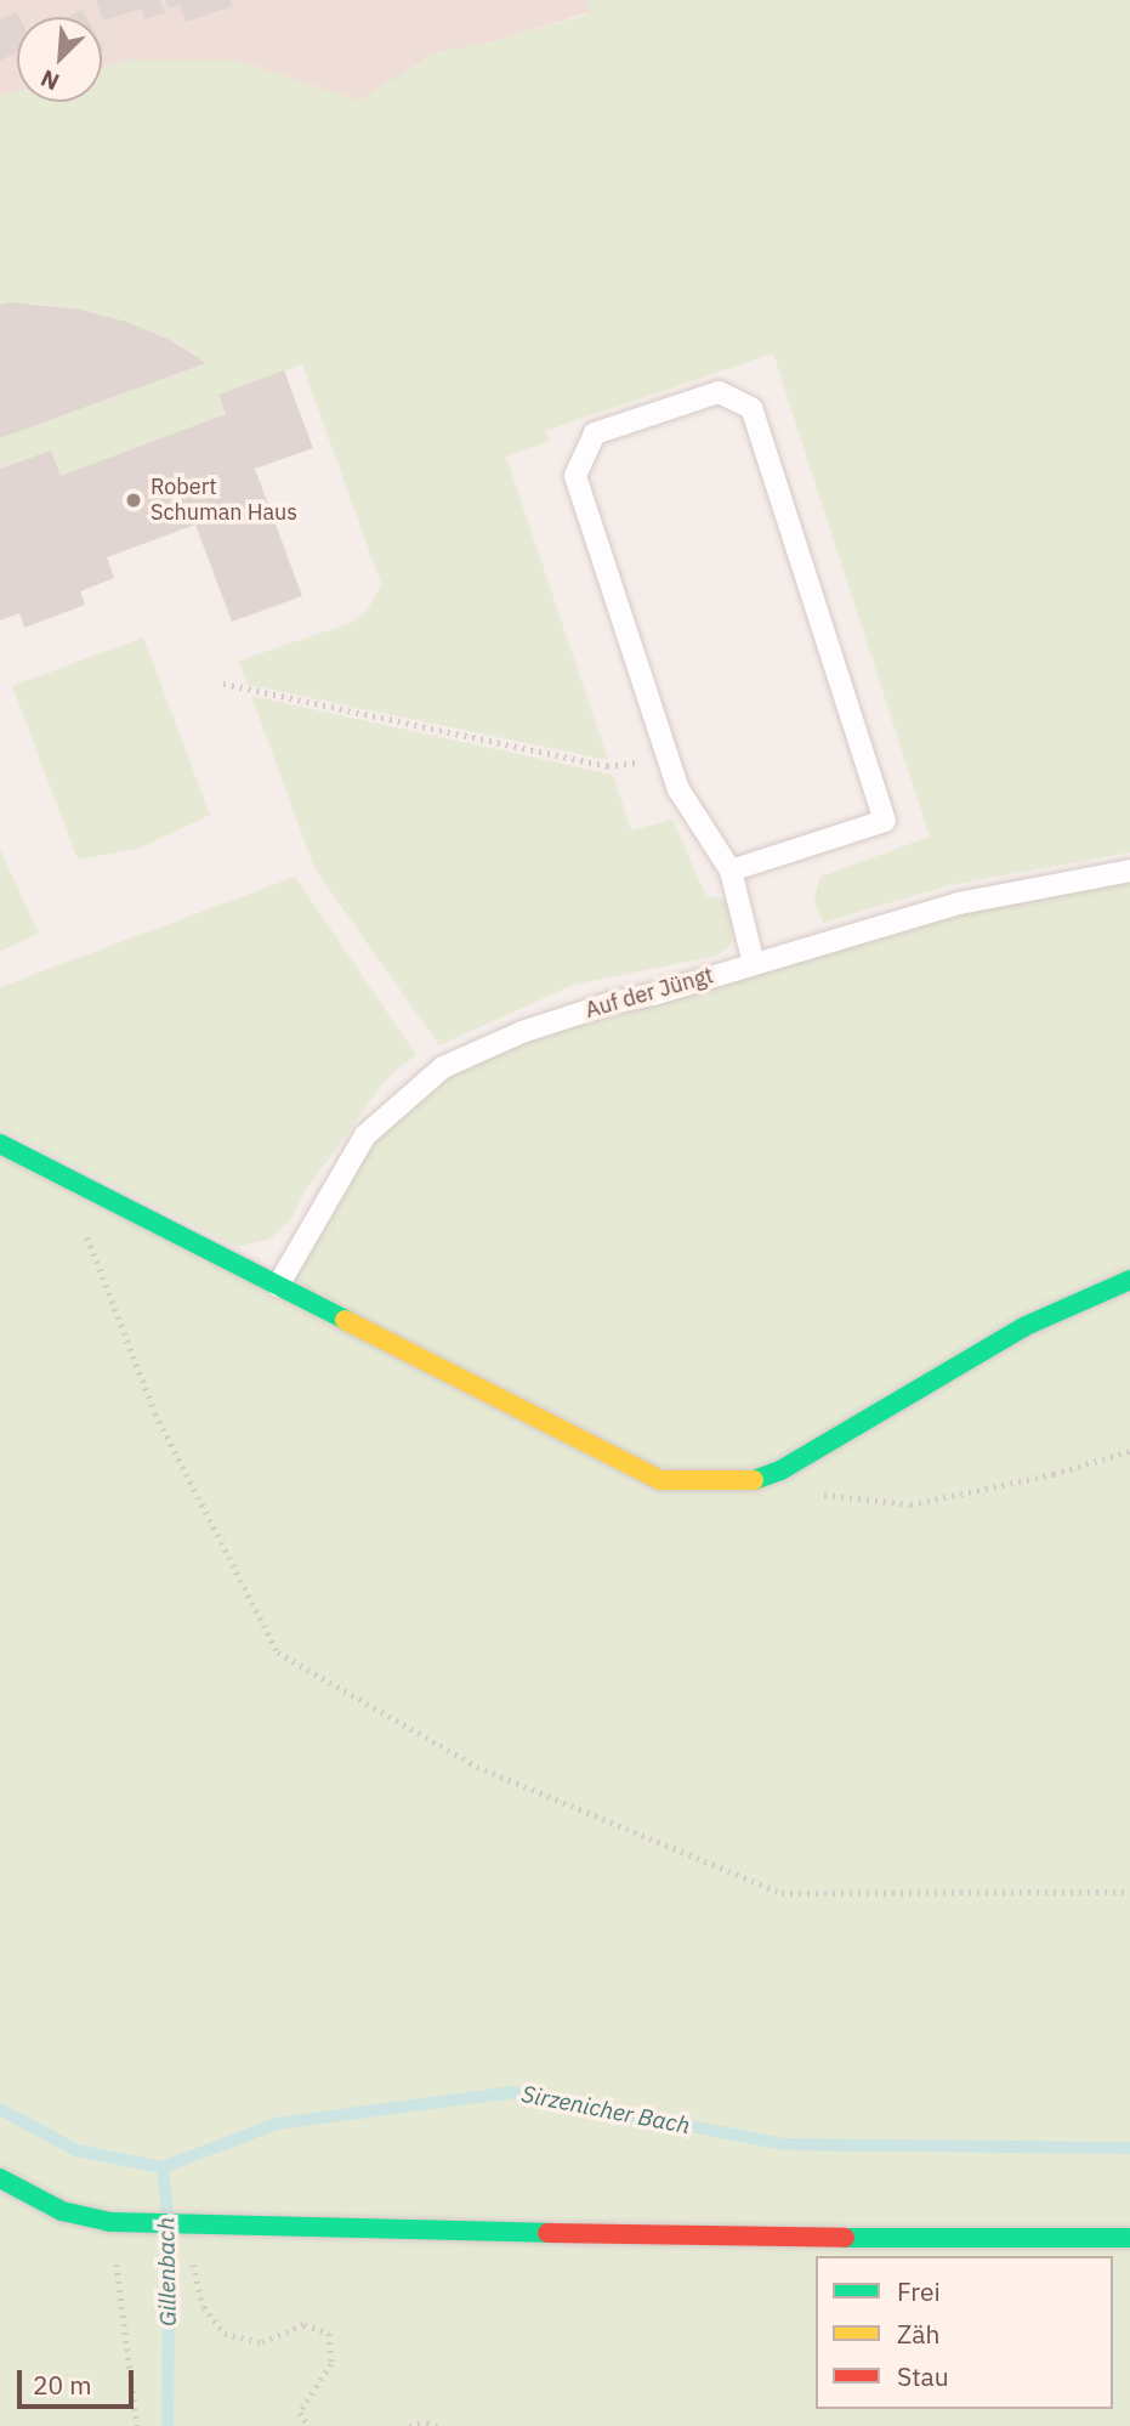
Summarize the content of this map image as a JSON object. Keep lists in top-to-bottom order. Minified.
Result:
{"streets":{"lane":["Auf der Jüngt"]},"water":["Sirzenicher Bach","Gillenbach"],"places":["Robert Schuman Haus"],"legend":["Frei","Zäh","Stau"],"scale_bar":"20 m","north":"bottom left"}
